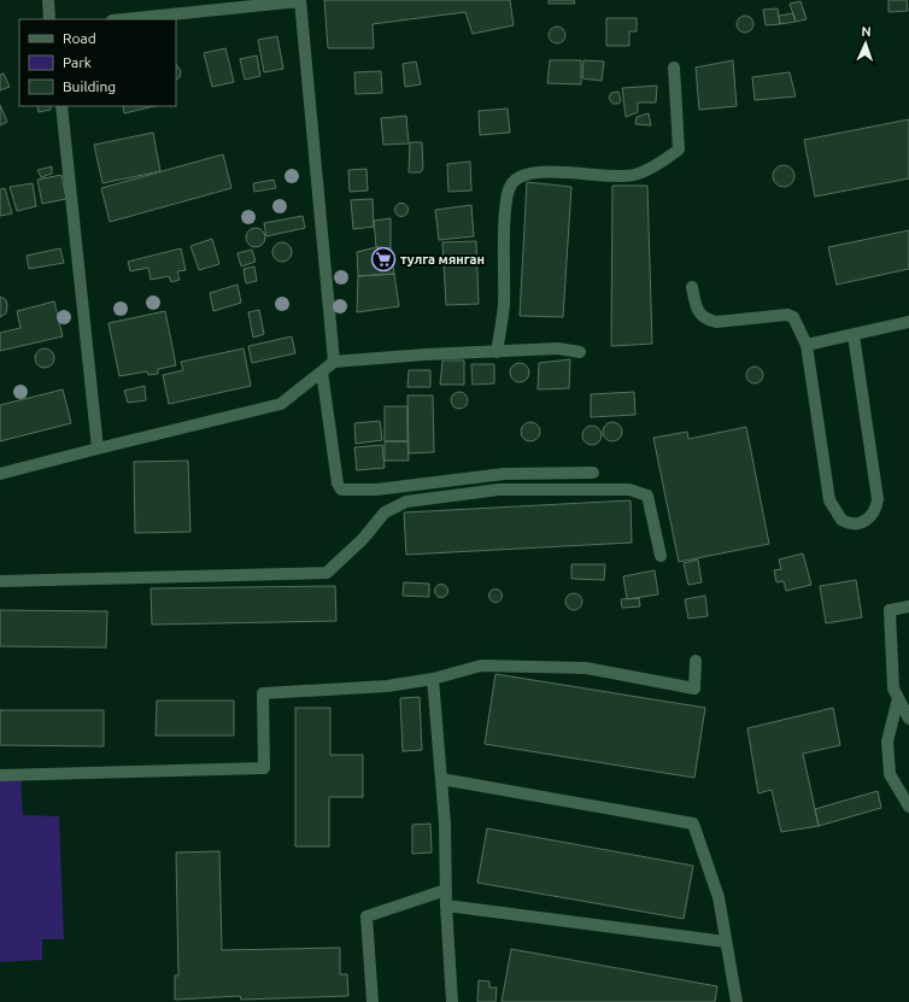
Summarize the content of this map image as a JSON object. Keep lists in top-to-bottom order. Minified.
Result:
{"places":{"supermarket":["тулга мянган"]},"legend":["Road","Park","Building"],"north":"top"}
